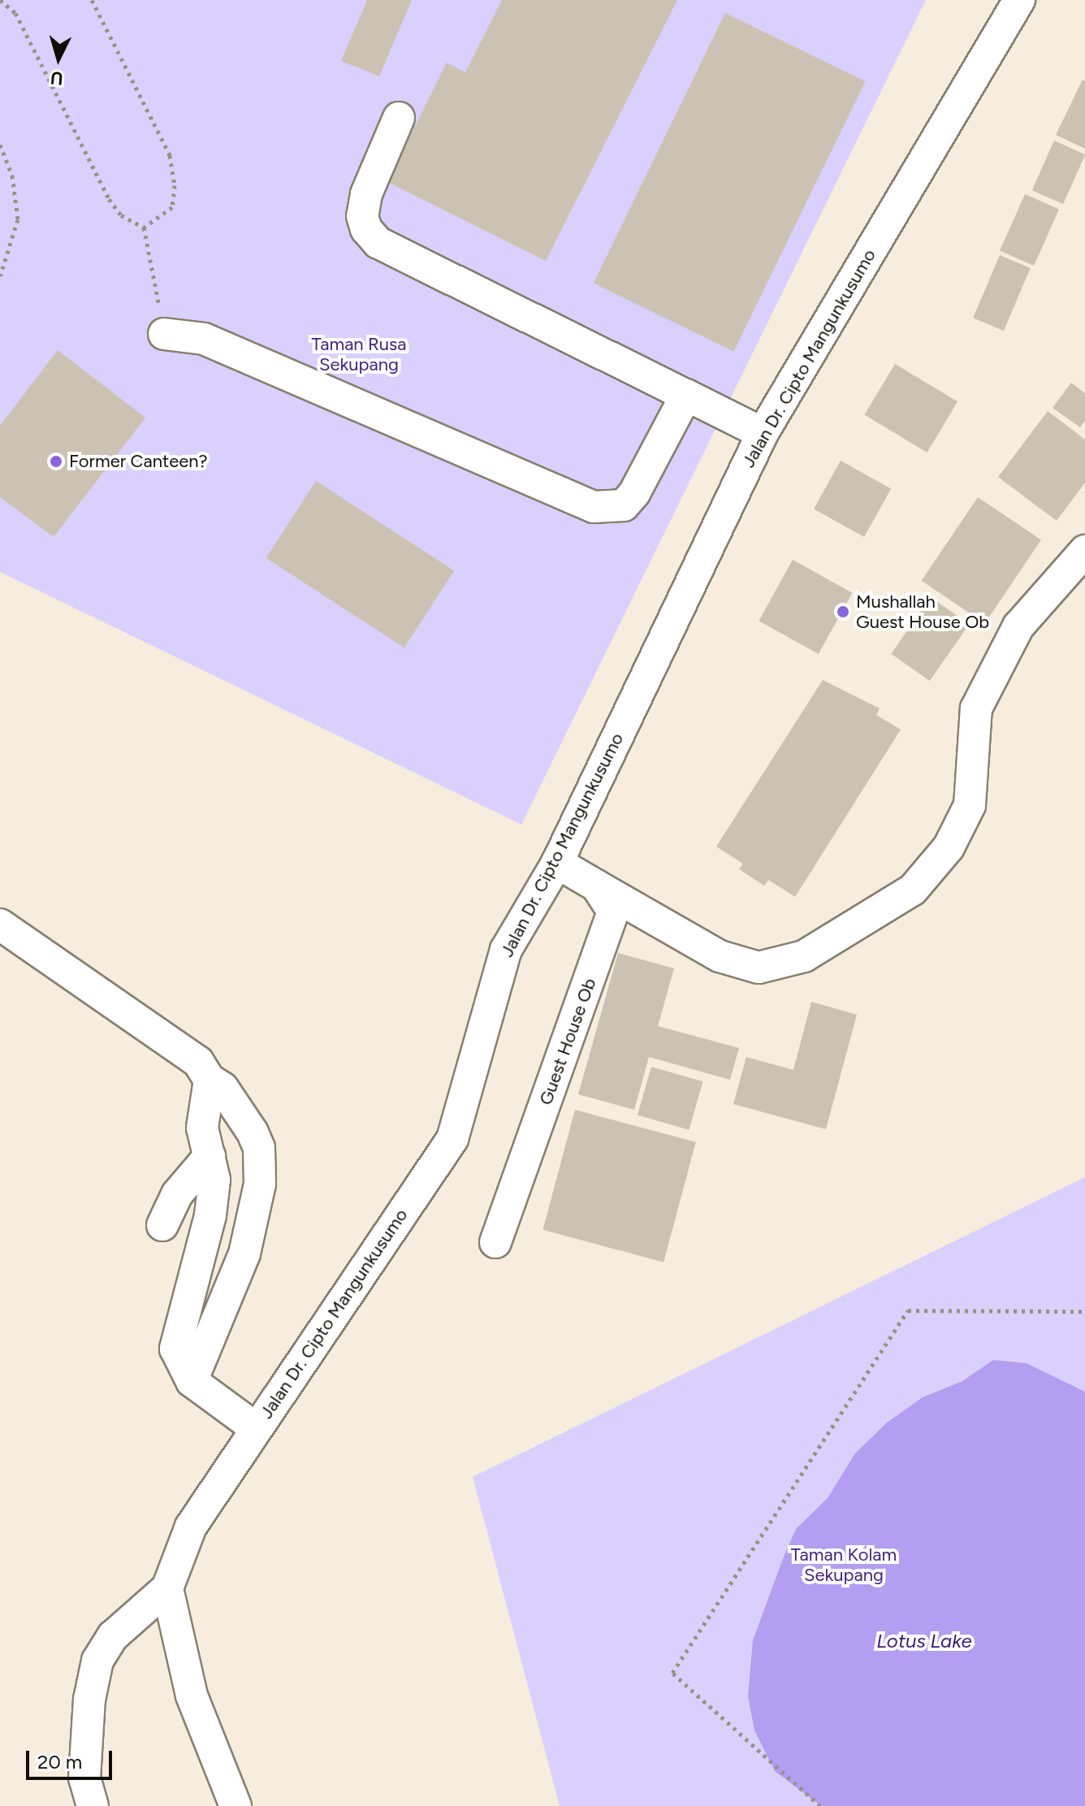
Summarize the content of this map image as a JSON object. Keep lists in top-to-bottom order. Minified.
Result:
{"streets":{"street":["Jalan Dr. Cipto Mangunkusumo","Guest House Ob"]},"crossings":[["Jalan Dr. Cipto Mangunkusumo","Guest House Ob"]],"water":["Lotus Lake"],"parks":["Taman Rusa Sekupang","Taman Kolam Sekupang"],"places":["Former Canteen?","Mushallah Guest House Ob"],"scale_bar":"20 m","north":"bottom"}
